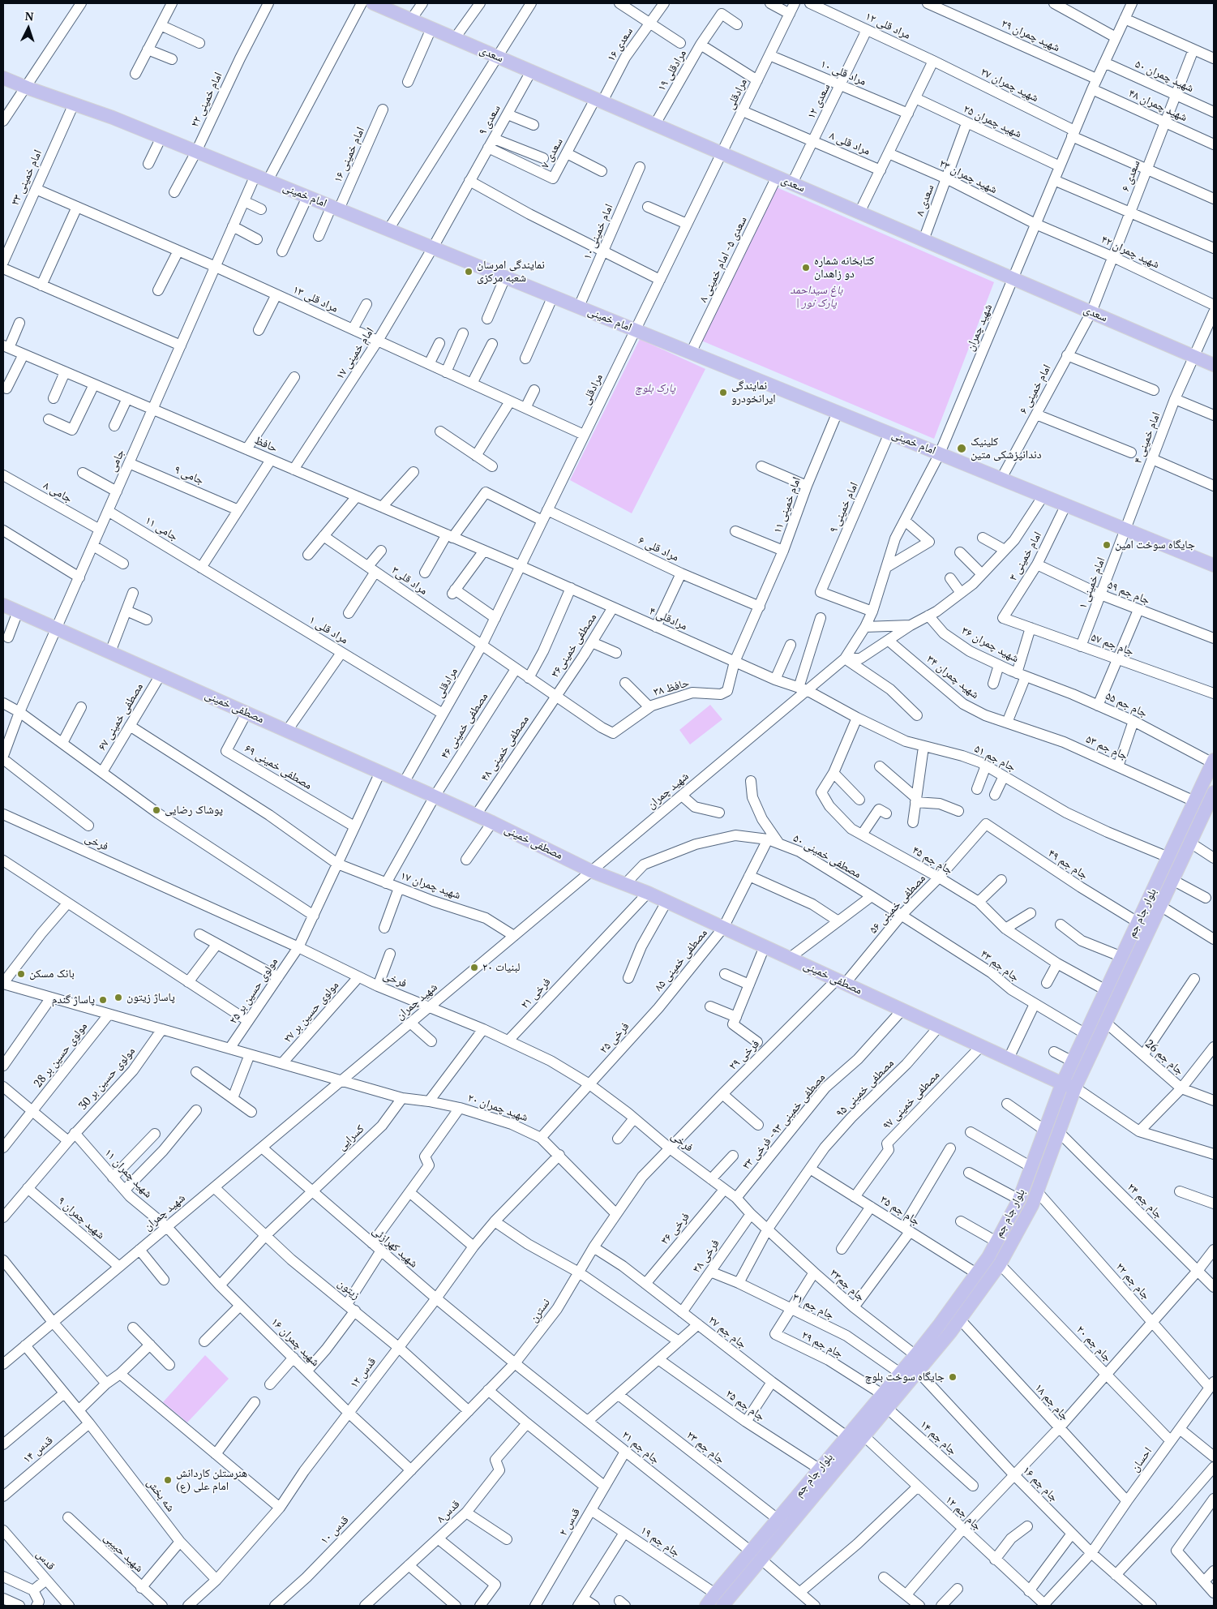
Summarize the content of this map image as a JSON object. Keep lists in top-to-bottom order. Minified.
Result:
{"streets":{"main road":["سعدی","امام خمینی","مصطفی خمینی","بلوار جام جم"],"street":["مراد قلی ۱۲","شهید چمران ۲۹","سعدی ۱۶","مرادقلی ۱۹","مراد قلی ۱۰","شهید چمران ۵۰","شهید چمران ۲۷","مرادقلی","امام خمینی ۲۲","سعدی ۱۲","شهید چمران ۴۸","سعدی ۹","شهید چمران ۲۵","مراد قلی ۸","سعدی ۷","امام خمینی ۱۶","سعدی ۶","شهید چمران ۲۳","امام خمینی ۳۳","سعدی ۸","امام خمینی ۱۰","شهید چمران ۴۲","سعدی ۵- امام خمینی ۸","مراد قلی ۱۳","شهید چمران","امام خمینی ۱۷","امام خمینی ۶","امام خمینی ۴","حافظ","جامی","جامی ۹","جامی ۸","امام خمینی ۱۱","امام خمینی ۹","جامی ۱۱","مراد قلی ۶","امام خمینی ۳","مراد قلی۳","امام خمینی ۱","جام جم ۵۹","مرادقلی ۴","مراد قلی ۱","شهید چمران ۳۶","جام جم ۵۷","مصطفی خمینی۳۶","شهید چمران ۳۴","حافظ ۳۸","جام جم ۵۵","مصطفی خمینی ۶۷","مصطفی خمینی ۴۶","جام جم ۵۳","مصطفی خمینی ۴۸","جام جم ۵۱","مصطفی خمینی ۶۹","فرخی","مصطفی خمینی ۵۰","جام جم ۴۵","جام جم ۴۹","شهید چمران ۱۷","مصطفی خمینی ۵۶","مصطفی خمینی ۸۵","جام جم ۴۳","مولوی حسین بر ۲۵","فرخی ۲۱","مولوی حسین بر ۲۷","فرخی ۲۵","مولوی حسین بر 28","فرخی ۲۹","جام جم 26","مولوی حسین بر 30","مصطفی خمینی ۹۵","مصطفی خمینی ۹۷","شهید چمران ۲۰","مصطفی خمینی ۹۳- فرخی ۳۳","کسرایی","شهید چمران ۱۱","جام جم ۲۴","جام جم ۳۵","شهید چمران ۹","فرخی ۳۶","شهید کهرازئی","فرخی ۳۸","جام جم ۲۲","جام جم۳۳","زیتون","جام جم ۳۱","نسترن","جام جم ۲۷","شهید چمران ۱۶","جام جم ۲۰","جام جم ۲۹","قدس ۱۲","جام جم ۱۸","جام جم ۲۵","جام جم ۱۴","جام جم ۲۱","جام جم ۲۳","قدس ۱۴","احسان","جام جم ۱۶","شه بخش","قدس۸","جام جم ۱۲","قدس ۲","قدس ۱۰","جام جم ۱۹","شهید حبیبی","قدس"]},"crossings":[["مراد قلی ۱۲","شهید چمران ۲۷"],["مراد قلی ۱۲","سعدی ۱۲"],["شهید چمران ۲۹","شهید چمران"],["سعدی ۱۶","سعدی"],["سعدی ۱۶","سعدی ۷"],["سعدی","مرادقلی ۱۹"],["سعدی","مرادقلی"],["سعدی","سعدی ۱۲"],["سعدی","سعدی ۹"],["سعدی","سعدی ۷"],["سعدی","سعدی ۶"],["سعدی","سعدی ۸"],["سعدی","سعدی ۵- امام خمینی ۸"],["سعدی","شهید چمران"],["سعدی","امام خمینی ۶"],["سعدی","امام خمینی ۴"],["مرادقلی ۱۹","مرادقلی"],["مراد قلی ۱۰","مرادقلی"],["مراد قلی ۱۰","سعدی ۱۲"],["شهید چمران ۵۰","سعدی ۶"],["شهید چمران ۵۰","شهید چمران"],["شهید چمران ۲۷","سعدی ۶"],["شهید چمران ۲۷","شهید چمران"],["مرادقلی","مراد قلی ۸"],["مرادقلی","امام خمینی"],["مرادقلی","مراد قلی ۱۳"],["مرادقلی","حافظ"],["مرادقلی","مراد قلی ۶"],["مرادقلی","مراد قلی۳"],["مرادقلی","مرادقلی ۴"],["مرادقلی","مراد قلی ۱"],["مرادقلی","مصطفی خمینی"],["امام خمینی ۲۲","امام خمینی"],["سعدی ۱۲","مراد قلی ۸"],["شهید چمران ۴۸","سعدی ۶"],["شهید چمران ۴۸","شهید چمران"],["سعدی ۹","سعدی ۷"],["سعدی ۹","امام خمینی"],["سعدی ۹","امام خمینی ۱۷"],["شهید چمران ۲۵","سعدی ۸"],["شهید چمران ۲۵","شهید چمران"],["امام خمینی ۱۶","امام خمینی"],["سعدی ۶","شهید چمران ۴۲"],["سعدی ۶","امام خمینی ۶"],["شهید چمران ۲۳","سعدی ۸"],["شهید چمران ۲۳","شهید چمران ۴۲"],["شهید چمران ۲۳","شهید چمران"],["امام خمینی ۳۳","امام خمینی"],["امام خمینی ۳۳","مراد قلی ۱۳"],["امام خمینی","امام خمینی ۱۰"],["امام خمینی","سعدی ۵- امام خمینی ۸"],["امام خمینی","شهید چمران"],["امام خمینی","امام خمینی ۱۷"],["امام خمینی","امام خمینی ۶"],["امام خمینی","امام خمینی ۴"],["امام خمینی","جامی"],["امام خمینی","امام خمینی ۱۱"],["امام خمینی","امام خمینی ۹"],["امام خمینی","امام خمینی ۳"],["امام خمینی","امام خمینی ۱"],["شهید چمران ۴۲","شهید چمران"],["مراد قلی ۱۳","امام خمینی ۱۷"],["مراد قلی ۱۳","جامی"],["شهید چمران","امام خمینی ۹"],["شهید چمران","مرادقلی ۴"],["شهید چمران","مصطفی خمینی"],["شهید چمران","جام جم ۵۱"],["شهید چمران","فرخی"],["شهید چمران","شهید چمران ۱۷"],["شهید چمران","شهید چمران ۲۰"],["شهید چمران","شهید چمران ۱۱"],["شهید چمران","شهید چمران ۹"],["شهید چمران","شهید کهرازئی"],["شهید چمران","زیتون"],["شهید چمران","شهید چمران ۱۶"],["شهید چمران","شه بخش"],["امام خمینی ۱۷","حافظ"],["امام خمینی ۴","امام خمینی ۱"],["حافظ","جامی"],["حافظ","مرادقلی ۴"],["جامی","جامی ۹"],["جامی","جامی ۸"],["جامی","جامی ۱۱"],["جامی","مصطفی خمینی"],["امام خمینی ۱۱","مراد قلی ۶"],["امام خمینی ۱۱","مرادقلی ۴"],["امام خمینی ۱۱","حافظ ۳۸"],["جامی ۱۱","مراد قلی ۱"],["امام خمینی ۳","جام جم ۵۹"],["امام خمینی ۳","جام جم ۵۷"],["مراد قلی۳","مصطفی خمینی۳۶"],["مراد قلی۳","حافظ ۳۸"],["مراد قلی۳","مصطفی خمینی ۴۶"],["مراد قلی۳","مصطفی خمینی ۴۸"],["امام خمینی ۱","جام جم ۵۹"],["امام خمینی ۱","جام جم ۵۷"],["مرادقلی ۴","مصطفی خمینی۳۶"],["مرادقلی ۴","حافظ ۳۸"],["مرادقلی ۴","جام جم ۵۱"],["شهید چمران ۳۶","جام جم ۵۵"],["مصطفی خمینی۳۶","مصطفی خمینی ۴۸"],["شهید چمران ۳۴","جام جم ۵۳"],["جام جم ۵۵","بلوار جام جم"],["مصطفی خمینی","مصطفی خمینی ۶۷"],["مصطفی خمینی","مصطفی خمینی ۴۶"],["مصطفی خمینی","مصطفی خمینی ۴۸"],["مصطفی خمینی","مصطفی خمینی ۶۹"],["مصطفی خمینی","مصطفی خمینی ۵۰"],["مصطفی خمینی","مصطفی خمینی ۵۶"],["مصطفی خمینی","بلوار جام جم"],["مصطفی خمینی","مصطفی خمینی ۸۵"],["مصطفی خمینی","مولوی حسین بر ۲۵"],["مصطفی خمینی","فرخی ۲۱"],["مصطفی خمینی","فرخی ۲۹"],["مصطفی خمینی","مصطفی خمینی ۹۵"],["مصطفی خمینی","مصطفی خمینی ۹۷"],["مصطفی خمینی","مصطفی خمینی ۹۳- فرخی ۳۳"],["مصطفی خمینی ۶۷","شهید چمران ۱۷"],["مصطفی خمینی ۴۶","شهید چمران ۱۷"],["جام جم ۵۳","بلوار جام جم"],["جام جم ۵۱","جام جم ۴۵"],["جام جم ۵۱","بلوار جام جم"],["مصطفی خمینی ۶۹","مولوی حسین بر ۲۵"],["فرخی","مولوی حسین بر ۲۵"],["فرخی","فرخی ۲۱"],["فرخی","مولوی حسین بر ۲۷"],["فرخی","فرخی ۲۵"],["فرخی","فرخی ۲۹"],["فرخی","مصطفی خمینی ۹۵"],["فرخی","مصطفی خمینی ۹۳- فرخی ۳۳"],["فرخی","فرخی ۳۶"],["فرخی","فرخی ۳۸"],["فرخی","جام جم۳۳"],["فرخی","نسترن"],["مصطفی خمینی ۵۰","مصطفی خمینی ۵۶"],["مصطفی خمینی ۵۰","مصطفی خمینی ۸۵"],["مصطفی خمینی ۵۰","جام جم ۴۳"],["جام جم ۴۵","مصطفی خمینی ۵۶"],["جام جم ۴۵","بلوار جام جم"],["جام جم ۴۹","مصطفی خمینی ۵۶"],["جام جم ۴۹","بلوار جام جم"],["شهید چمران ۱۷","مولوی حسین بر ۲۵"],["مصطفی خمینی ۵۶","جام جم ۴۳"],["مصطفی خمینی ۵۶","فرخی ۲۹"],["بلوار جام جم","جام جم ۴۳"],["بلوار جام جم","جام جم 26"],["بلوار جام جم","جام جم ۲۴"],["بلوار جام جم","جام جم ۳۵"],["بلوار جام جم","جام جم ۲۲"],["بلوار جام جم","جام جم۳۳"],["بلوار جام جم","جام جم ۳۱"],["بلوار جام جم","جام جم ۲۷"],["بلوار جام جم","جام جم ۲۰"],["بلوار جام جم","جام جم ۲۹"],["بلوار جام جم","جام جم ۱۸"],["بلوار جام جم","جام جم ۲۵"],["بلوار جام جم","جام جم ۱۴"],["بلوار جام جم","جام جم ۲۱"],["بلوار جام جم","جام جم ۲۳"],["بلوار جام جم","جام جم ۱۶"],["بلوار جام جم","جام جم ۱۲"],["بلوار جام جم","جام جم ۱۹"],["مصطفی خمینی ۸۵","فرخی ۲۵"],["مولوی حسین بر ۲۵","شهید چمران ۲۰"],["مولوی حسین بر ۲۷","شهید چمران ۲۰"],["فرخی ۲۵","شهید چمران ۲۰"],["مولوی حسین بر 28","شهید چمران ۲۰"],["فرخی ۲۹","نسترن"],["مولوی حسین بر 30","شهید چمران ۲۰"],["مولوی حسین بر 30","شهید چمران ۱۱"],["مولوی حسین بر 30","شهید چمران ۹"],["مصطفی خمینی ۹۵","جام جم ۳۵"],["مصطفی خمینی ۹۵","جام جم۳۳"],["مصطفی خمینی ۹۵","جام جم ۳۱"],["مصطفی خمینی ۹۷","جام جم ۳۵"],["شهید چمران ۲۰","کسرایی"],["شهید چمران ۲۰","نسترن"],["شهید چمران ۲۰","قدس ۱۲"],["کسرایی","شهید کهرازئی"],["کسرایی","زیتون"],["کسرایی","شهید چمران ۱۶"],["شهید چمران ۱۱","شهید چمران ۱۶"],["فرخی ۳۶","جام جم ۲۷"],["شهید کهرازئی","نسترن"],["شهید کهرازئی","قدس ۱۲"],["شهید کهرازئی","جام جم ۲۱"],["فرخی ۳۸","جام جم ۳۱"],["فرخی ۳۸","جام جم ۲۷"],["جام جم ۲۲","احسان"],["زیتون","نسترن"],["زیتون","قدس ۱۲"],["جام جم ۳۱","جام جم ۲۹"],["نسترن","جام جم ۲۷"],["نسترن","شهید چمران ۱۶"],["نسترن","جام جم ۲۱"],["نسترن","قدس ۱۰"],["شهید چمران ۱۶","قدس ۱۲"],["شهید چمران ۱۶","قدس ۱۰"],["جام جم ۲۰","احسان"],["قدس ۱۲","شه بخش"],["جام جم ۱۸","احسان"],["جام جم ۲۱","قدس ۲"],["قدس ۱۴","شه بخش"],["احسان","جام جم ۱۶"],["احسان","جام جم ۱۲"],["قدس ۲","جام جم ۱۹"]],"parks":["باغ سیداحمد | پارک نور","پارک بلوچ"],"places":["کتابخانه شماره دو زاهدان","نمایندگی امرسان شعبه مرکزی","نمایندگی ایرانخودرو","کلینیک دندانپزشکی متین","جایگاه سوخت امین","پوشاک رضایی","لبنیات ۲۰","بانک مسکن","پاساژ زیتون","پاساژ گندم","جایگاه سوخت بلوچ","هنرستلن کاردانش امام علی (ع)"],"north":"top"}
